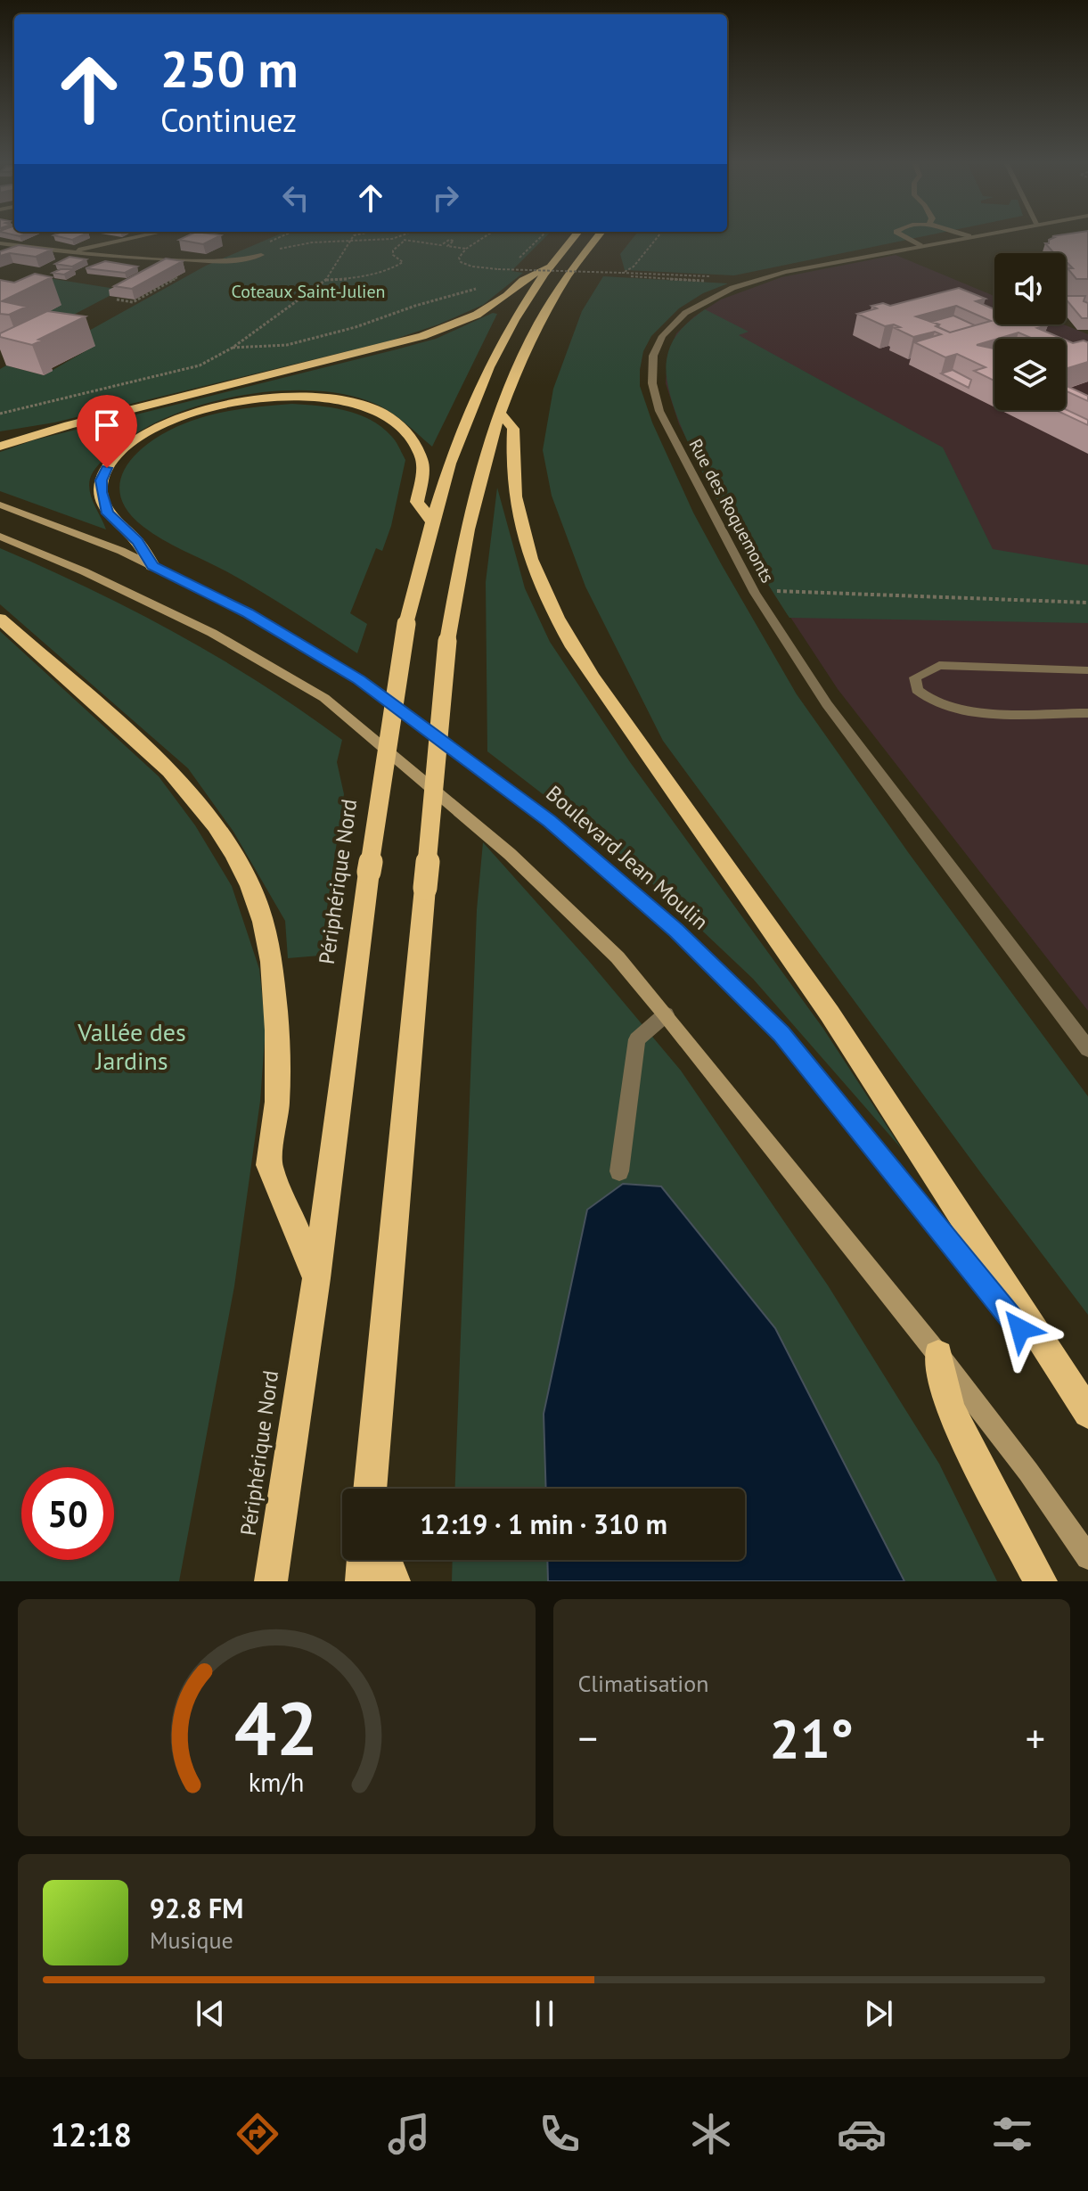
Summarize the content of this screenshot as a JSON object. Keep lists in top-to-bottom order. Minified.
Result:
{"streets":{"highway":["Périphérique Nord"],"main road":["Boulevard Jean Moulin"],"street":["Rue des Roquemonts"]},"parks":["Coteaux Saint-Julien","Vallée des Jardins"],"page":{"turn":["250 m","Continuez"],"limit":"50","trip":"12:19 · 1 min · 310 m","tile":"Climatisation","heat":["−","21°","+"],"song":["92.8 FM","Musique"],"tabs":"12:18","gauge":["42","km/h"]}}
